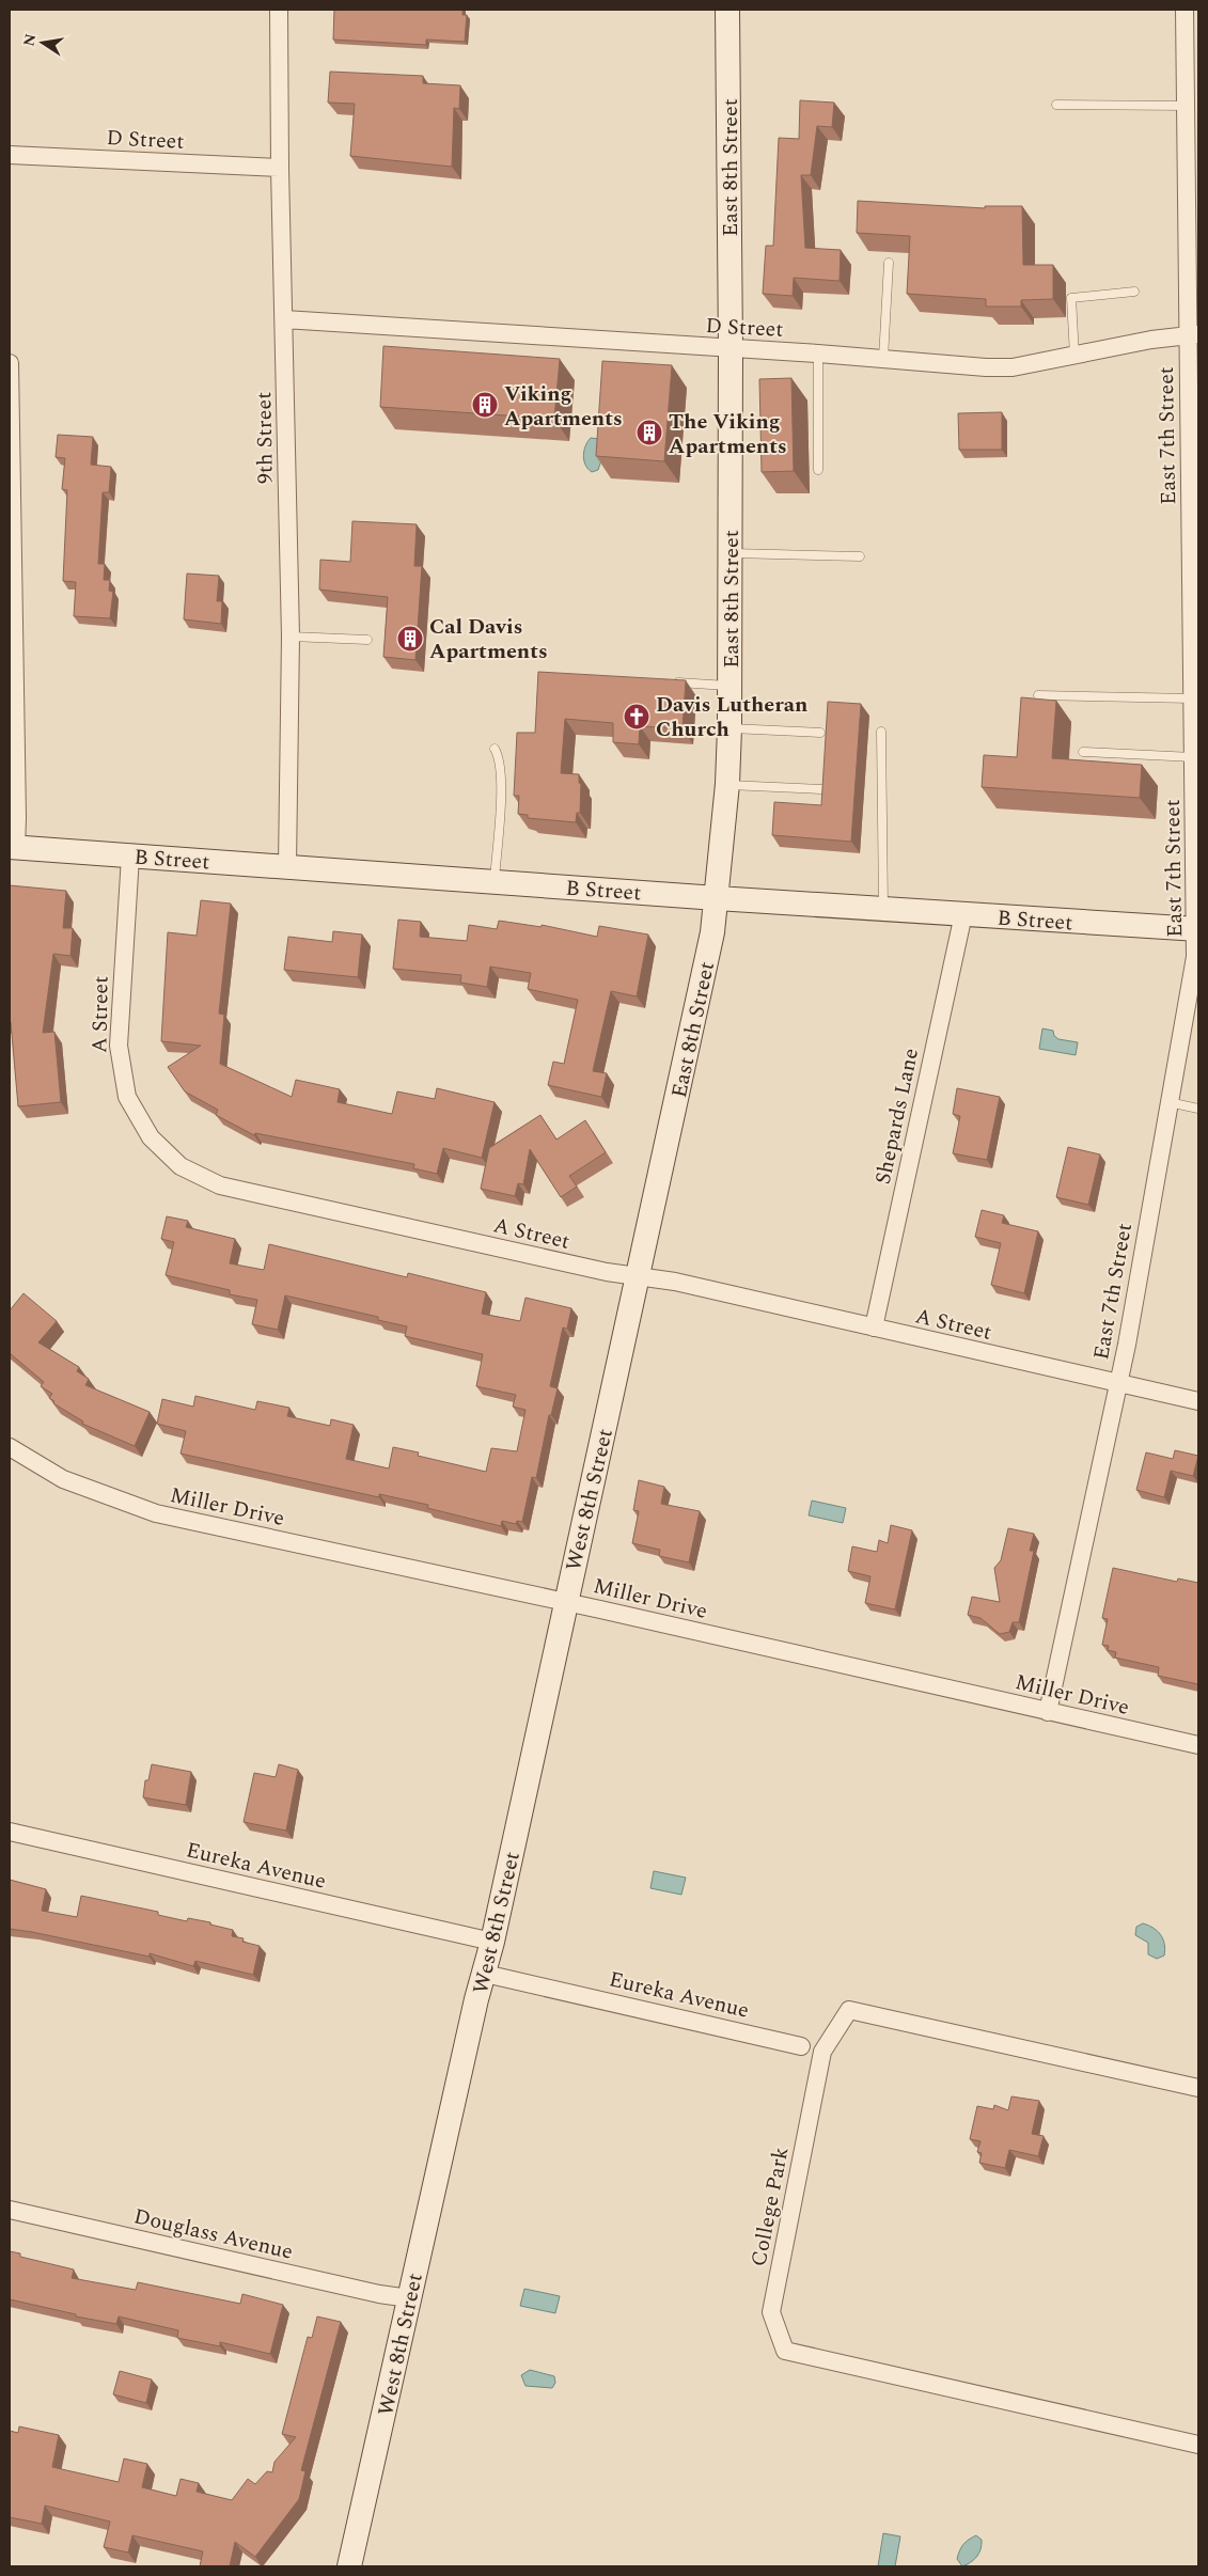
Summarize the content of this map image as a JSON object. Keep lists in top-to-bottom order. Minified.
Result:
{"streets":{"street":["D Street","East 8th Street","East 7th Street","9th Street","B Street","A Street","Shepards Lane","West 8th Street","Miller Drive","Eureka Avenue","College Park","Douglass Avenue"]},"crossings":[["D Street","East 8th Street"],["D Street","East 7th Street"],["D Street","9th Street"],["East 8th Street","B Street"],["East 8th Street","A Street"],["East 8th Street","West 8th Street"],["East 7th Street","B Street"],["East 7th Street","A Street"],["East 7th Street","Miller Drive"],["9th Street","B Street"],["B Street","A Street"],["B Street","Shepards Lane"],["A Street","Shepards Lane"],["A Street","West 8th Street"],["West 8th Street","Miller Drive"],["West 8th Street","Eureka Avenue"],["West 8th Street","Douglass Avenue"]],"places":{"building":["Viking Apartments","The Viking Apartments","Cal Davis Apartments"],"church":["Davis Lutheran Church"]},"north":"left"}
